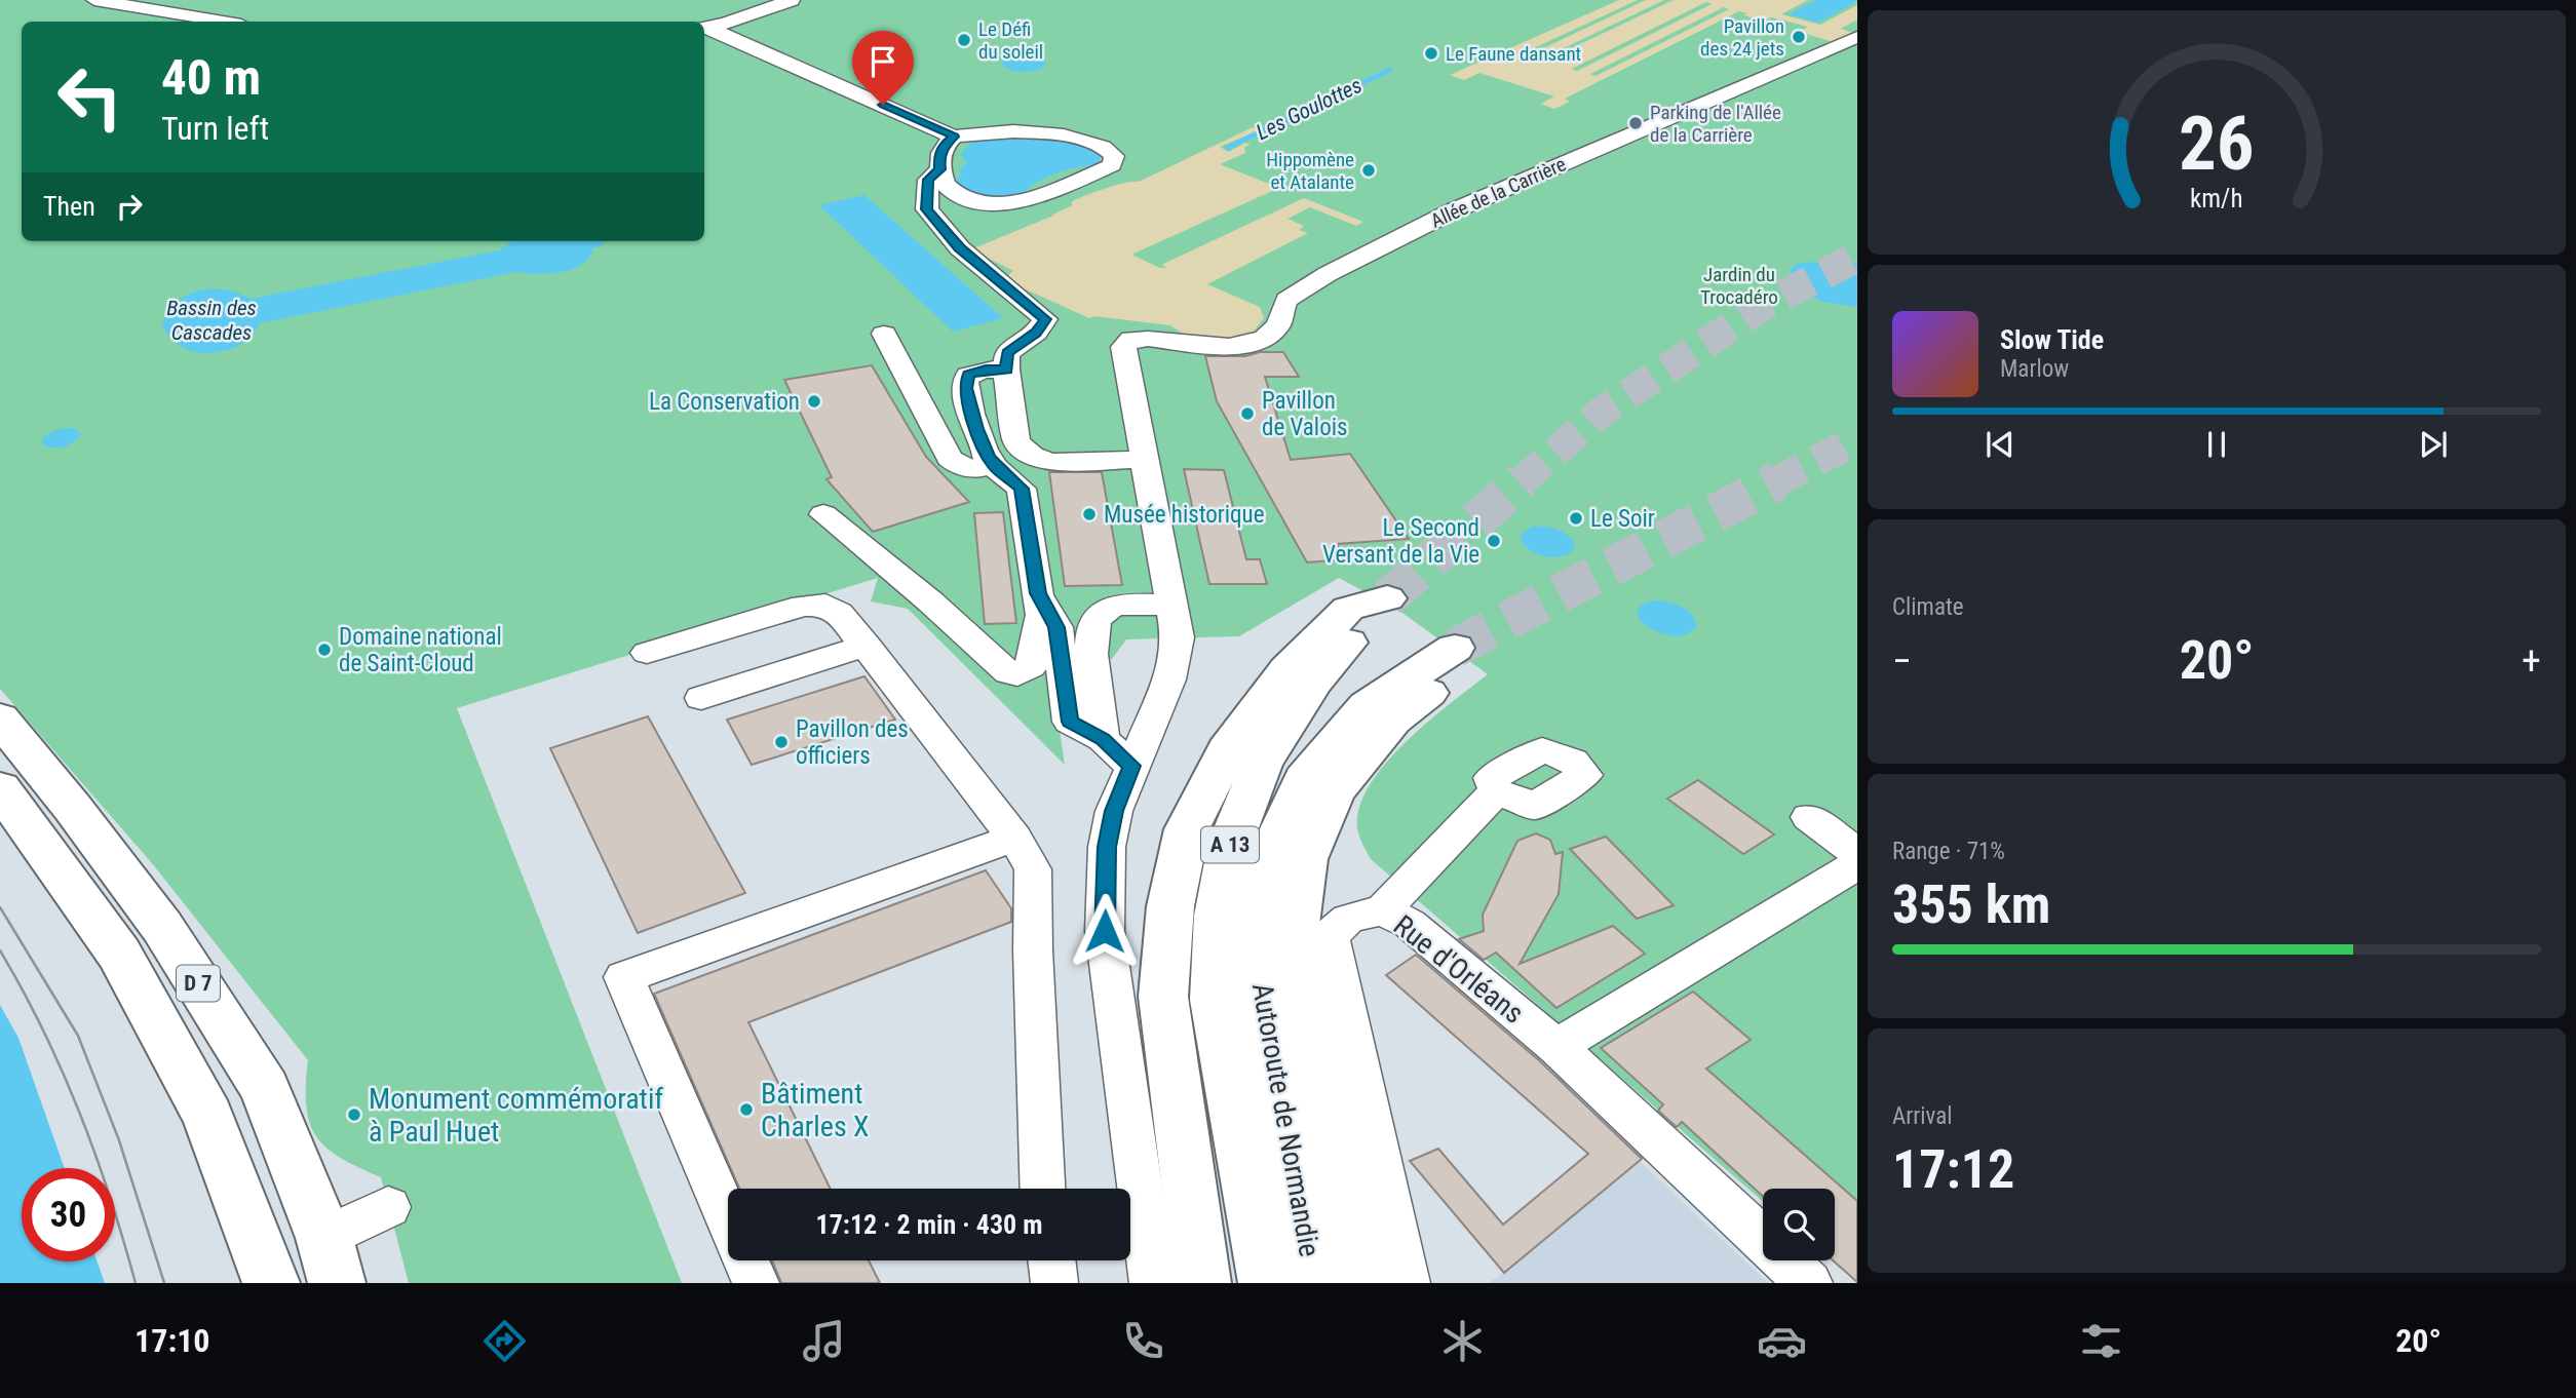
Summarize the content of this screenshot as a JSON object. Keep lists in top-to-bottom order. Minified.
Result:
{"streets":{"main road":["A 13","D 7","Autoroute de Normandie"],"street":["Allée de la Carrière","Rue d'Orléans"]},"water":["Les Goulottes","Bassin des Cascades"],"parks":["Jardin du Trocadéro"],"places":["Pavillon des 24 jets","Le Défi du soleil","Le Faune dansant","Parking de l'Allée de la Carrière","Hippomène et Atalante","La Conservation","Pavillon de Valois","Musée historique","Le Soir","Le Second Versant de la Vie","Domaine national de Saint-Cloud","Pavillon des officiers","Bâtiment Charles X","Monument commémoratif à Paul Huet"],"page":{"turn":["40 m","Turn left"],"then":"Then","song":["Slow Tide","Marlow"],"tile":["Climate",["Range · 71%","355 km"],["Arrival","17:12"]],"heat":["−","20°","+"],"limit":"30","trip":"17:12 · 2 min · 430 m","tabs":["17:10","20°"],"gauge":["26","km/h"]}}
